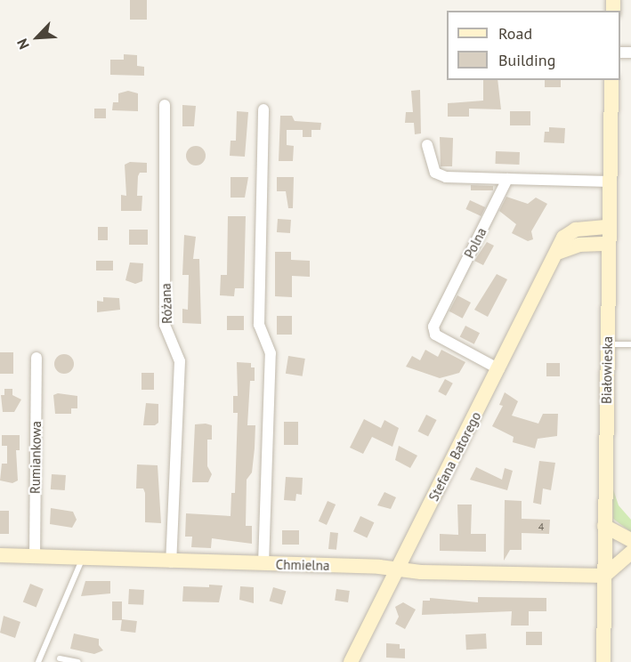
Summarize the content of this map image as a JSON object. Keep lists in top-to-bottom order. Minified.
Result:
{"streets":{"street":["Polna","Różana","Białowieska","Stefana Batorego","Rumiankowa","Chmielna"]},"crossings":[["Polna","Stefana Batorego"],["Różana","Chmielna"],["Białowieska","Stefana Batorego"],["Białowieska","Chmielna"],["Stefana Batorego","Chmielna"],["Rumiankowa","Chmielna"]],"house_numbers":["4"],"legend":["Road","Building"],"north":"bottom left"}
